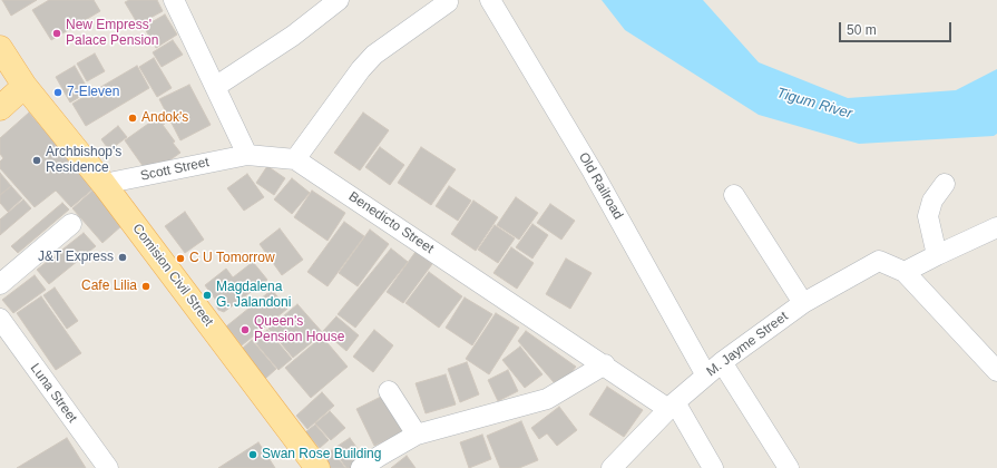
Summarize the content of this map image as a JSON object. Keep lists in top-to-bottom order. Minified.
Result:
{"streets":{"main road":["Comision Civil Street"],"street":["Scott Street","Old Railroad","Benedicto Street","M. Jayme Street","Luna Street"]},"crossings":[["Scott Street","Benedicto Street"],["Scott Street","Comision Civil Street"],["Old Railroad","M. Jayme Street"],["Benedicto Street","M. Jayme Street"]],"water":["Tigum River"],"places":["New Empress' Palace Pension","7-Eleven","Andok's","Archbishop's Residence","J&T Express","C U Tomorrow","Cafe Lilia","Magdalena G. Jalandoni","Queen's Pension House","Swan Rose Building"],"scale_bar":"50 m"}
